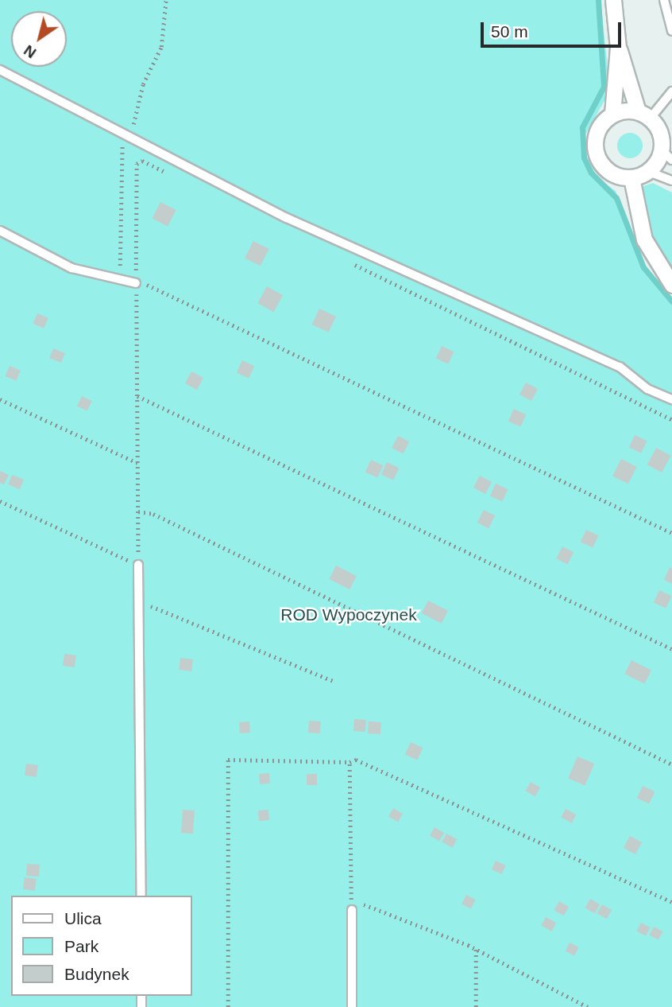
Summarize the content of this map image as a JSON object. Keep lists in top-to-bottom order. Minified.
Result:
{"parks":["ROD Wypoczynek"],"legend":["Ulica","Park","Budynek"],"scale_bar":"50 m","north":"bottom left"}
